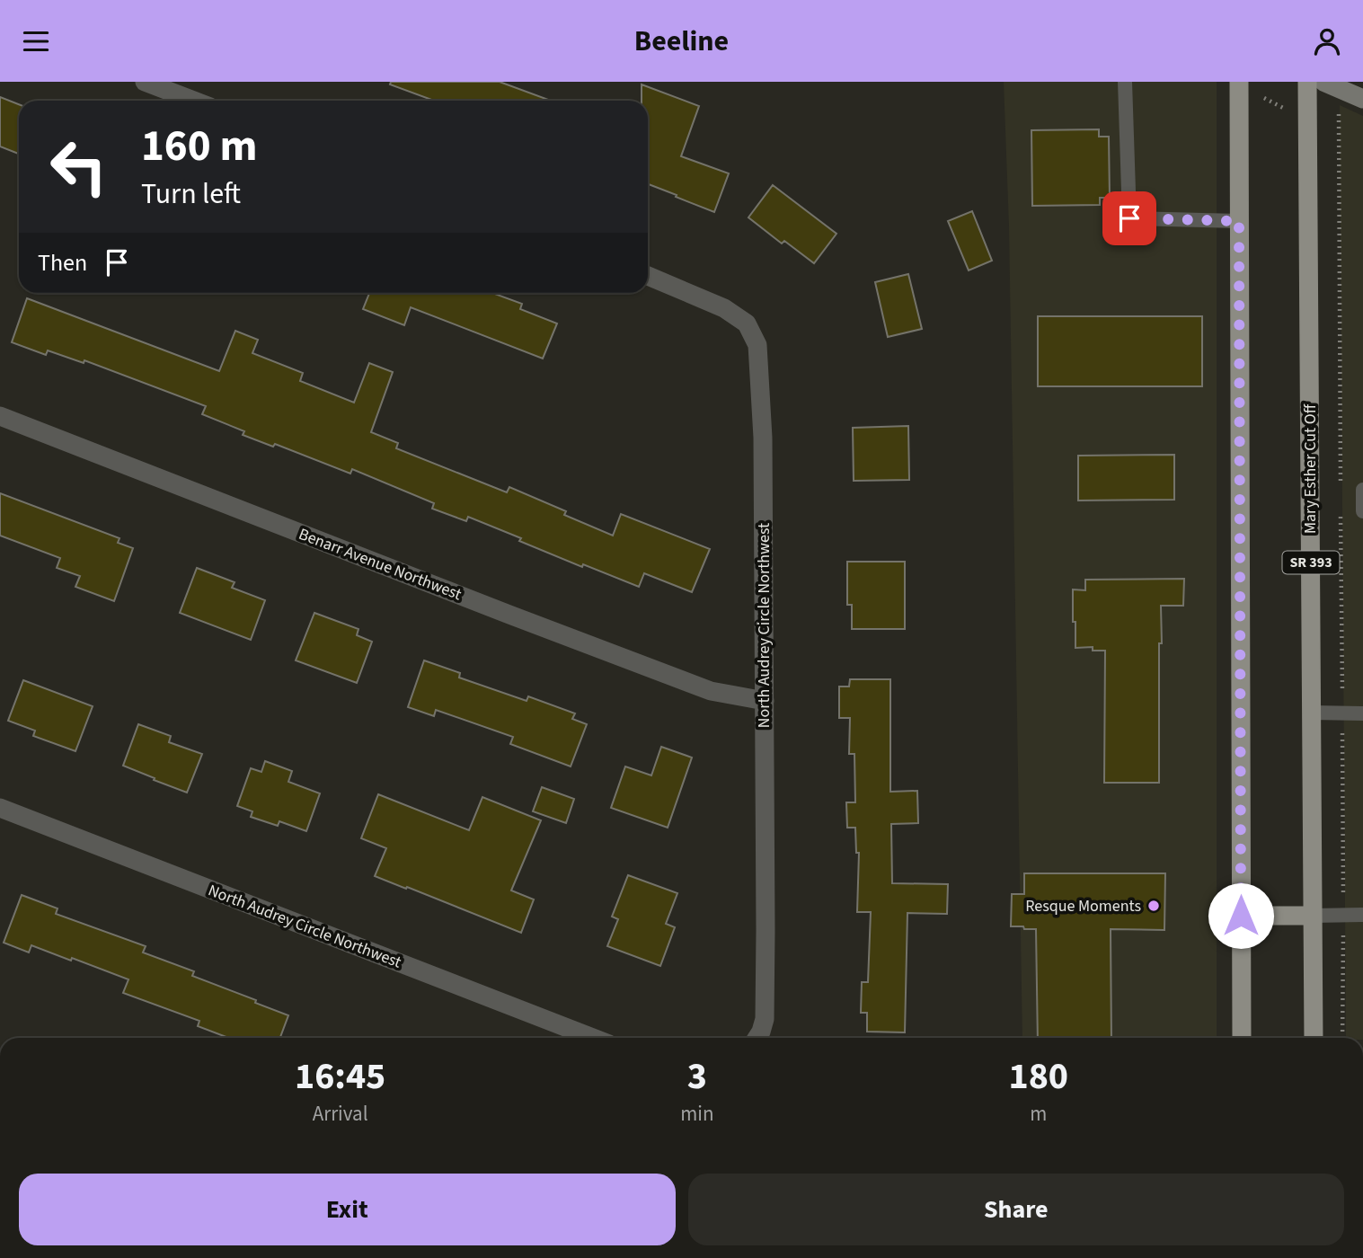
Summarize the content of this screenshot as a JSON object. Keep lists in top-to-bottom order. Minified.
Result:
{"streets":{"main road":["Mary Esther Cut Off","SR 393"],"street":["Benarr Avenue Northwest","North Audrey Circle Northwest"]},"crossings":[["Benarr Avenue Northwest","North Audrey Circle Northwest"]],"places":["Resque Moments"],"page":{"header":"Beeline","turn":["160 m","Turn left"],"then":"Then","eta":["16:45","Arrival","3","min","180","m"],"buttons":["Exit","Share"]}}
